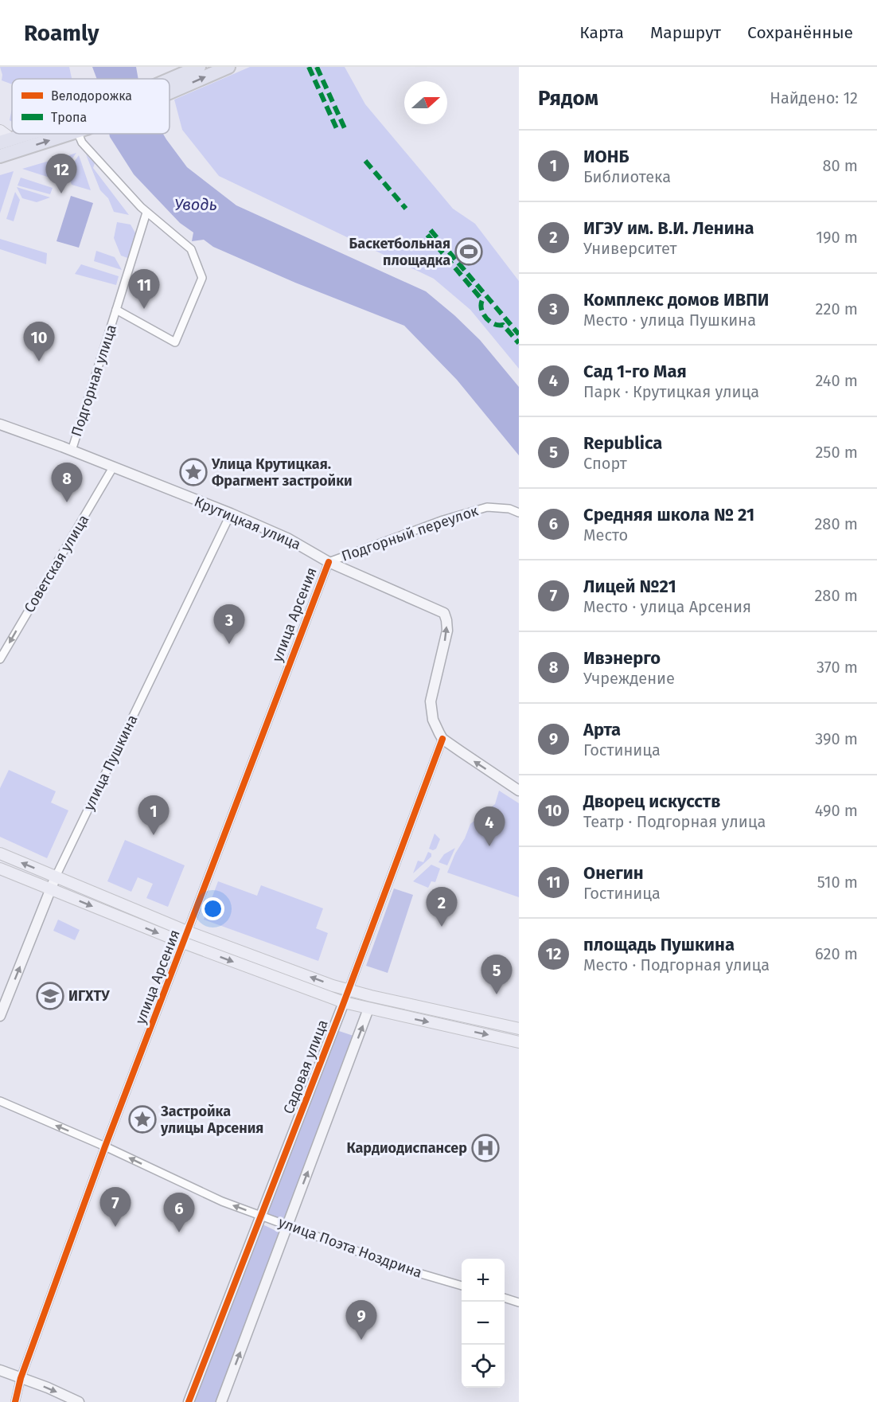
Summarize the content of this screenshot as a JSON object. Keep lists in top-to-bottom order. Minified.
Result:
{"streets":{"street":["Подгорная улица","Крутицкая улица","Подгорный переулок","Советская улица","улица Арсения","улица Пушкина","Садовая улица","улица Поэта Ноздрина"]},"crossings":[["Подгорная улица","Крутицкая улица"],["Крутицкая улица","Подгорный переулок"],["Крутицкая улица","Советская улица"],["Крутицкая улица","улица Арсения"],["Крутицкая улица","улица Пушкина"],["Крутицкая улица","Садовая улица"],["Подгорный переулок","улица Арсения"],["улица Арсения","улица Поэта Ноздрина"],["Садовая улица","улица Поэта Ноздрина"]],"one_way":["Советская улица","улица Поэта Ноздрина"],"water":["Уводь"],"places":{"sports":["Баскетбольная площадка"],"place":["Улица Крутицкая. Фрагмент застройки","Застройка улицы Арсения"],"school or university":["ИГХТУ"],"hospital":["Кардиодиспансер"]},"legend":["Велодорожка","Тропа"],"north":"right","page":{"header":"Roamly","nav":["Карта","Маршрут","Сохранённые"],"heading":["Рядом","Найдено: 12"],"list":[{"mark":"1","name":"ИОНБ","note":"Библиотека","value":"80 m"},{"mark":"2","name":"ИГЭУ им. В.И. Ленина","note":"Университет","value":"190 m"},{"mark":"3","name":"Комплекс домов ИВПИ","note":"Место · улица Пушкина","value":"220 m"},{"mark":"4","name":"Сад 1-го Мая","note":"Парк · Крутицкая улица","value":"240 m"},{"mark":"5","name":"Republica","note":"Спорт","value":"250 m"},{"mark":"6","name":"Средняя школа № 21","note":"Место","value":"280 m"},{"mark":"7","name":"Лицей №21","note":"Место · улица Арсения","value":"280 m"},{"mark":"8","name":"Ивэнерго","note":"Учреждение","value":"370 m"},{"mark":"9","name":"Арта","note":"Гостиница","value":"390 m"},{"mark":"10","name":"Дворец искусств","note":"Театр · Подгорная улица","value":"490 m"},{"mark":"11","name":"Онегин","note":"Гостиница","value":"510 m"},{"mark":"12","name":"площадь Пушкина","note":"Место · Подгорная улица","value":"620 m"}],"pins":["12","11","10","8","3","1","4","2","5","7","6","9"],"map_buttons":["+","−"]}}
